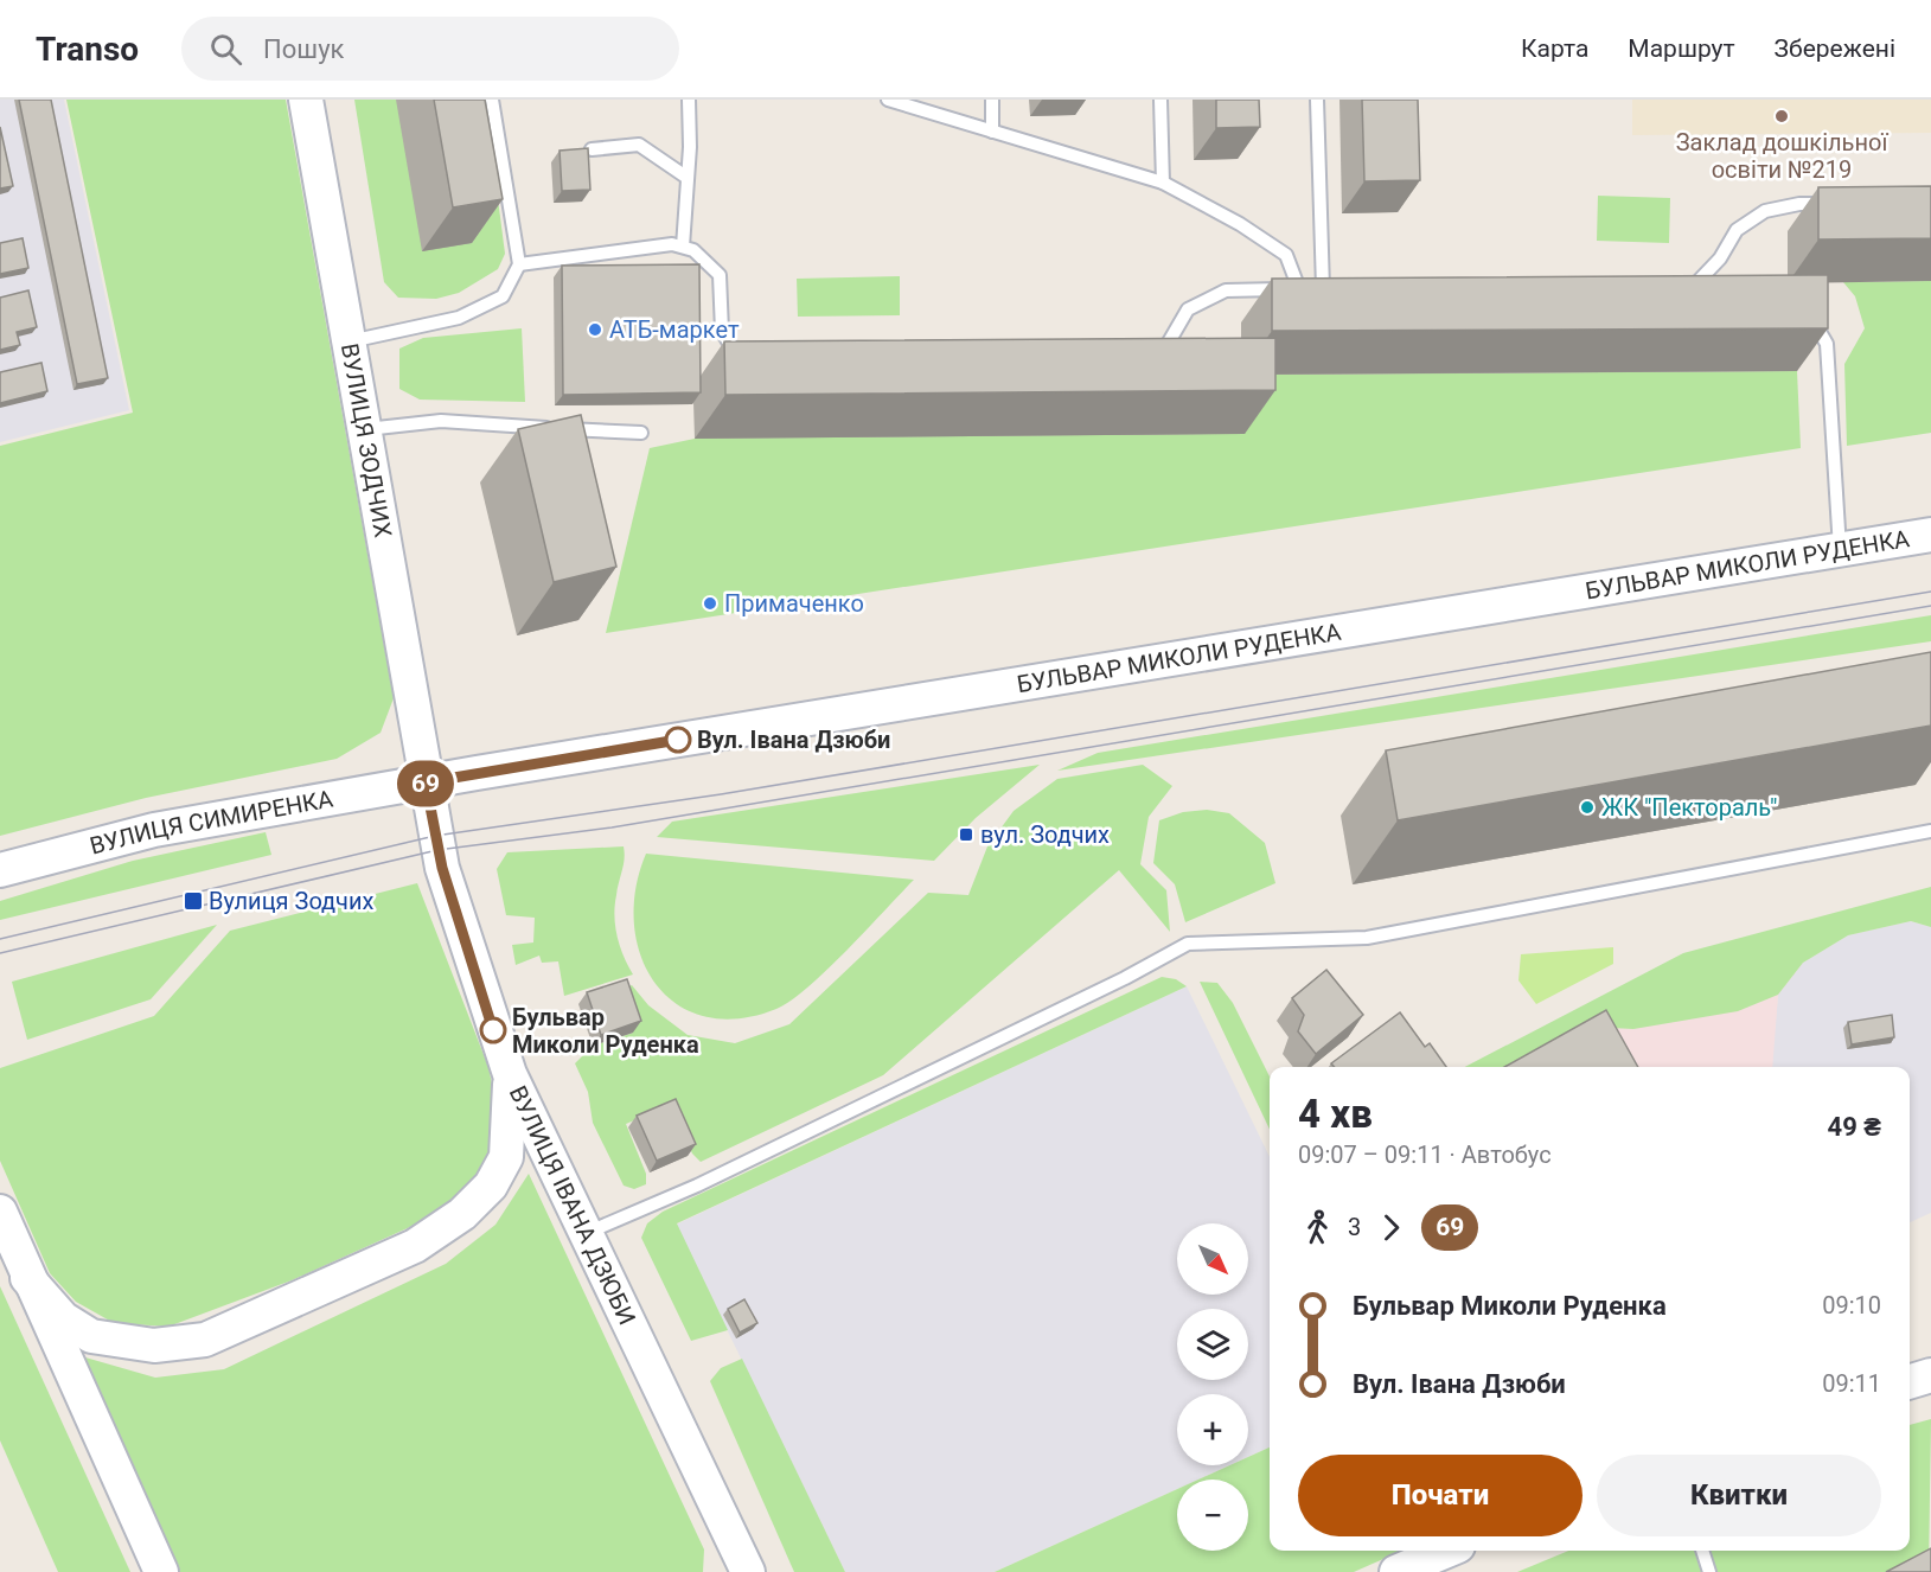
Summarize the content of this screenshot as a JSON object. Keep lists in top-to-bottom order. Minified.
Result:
{"streets":{"main road":["ВУЛИЦЯ ЗОДЧИХ","БУЛЬВАР МИКОЛИ РУДЕНКА","ВУЛИЦЯ СИМИРЕНКА","ВУЛИЦЯ ІВАНА ДЗЮБИ"]},"crossings":[["ВУЛИЦЯ ЗОДЧИХ","БУЛЬВАР МИКОЛИ РУДЕНКА"],["ВУЛИЦЯ ЗОДЧИХ","ВУЛИЦЯ СИМИРЕНКА"],["ВУЛИЦЯ ЗОДЧИХ","ВУЛИЦЯ ІВАНА ДЗЮБИ"],["БУЛЬВАР МИКОЛИ РУДЕНКА","ВУЛИЦЯ СИМИРЕНКА"],["БУЛЬВАР МИКОЛИ РУДЕНКА","ВУЛИЦЯ ІВАНА ДЗЮБИ"],["ВУЛИЦЯ СИМИРЕНКА","ВУЛИЦЯ ІВАНА ДЗЮБИ"]],"places":{"other":["Заклад дошкільної освіти №219","АТБ-маркет","Примаченко","Вул. Івана Дзюби","ЖК \"Пектораль\"","Бульвар Миколи Руденка"],"transit":["вул. Зодчих","Вулиця Зодчих"]},"lines":["bus line 69"],"north":"bottom right","page":{"header":"Transo","search":"Пошук","nav":["Карта","Маршрут","Збережені"],"on_map":"69","heading":["4 хв","09:07 – 09:11 · Автобус","49 ₴"],"legs":["3","69"],"map_buttons":["+","−"],"list":[{"name":"Бульвар Миколи Руденка","value":"09:10"},{"name":"Вул. Івана Дзюби","value":"09:11"}],"buttons":["Почати","Квитки"]}}
